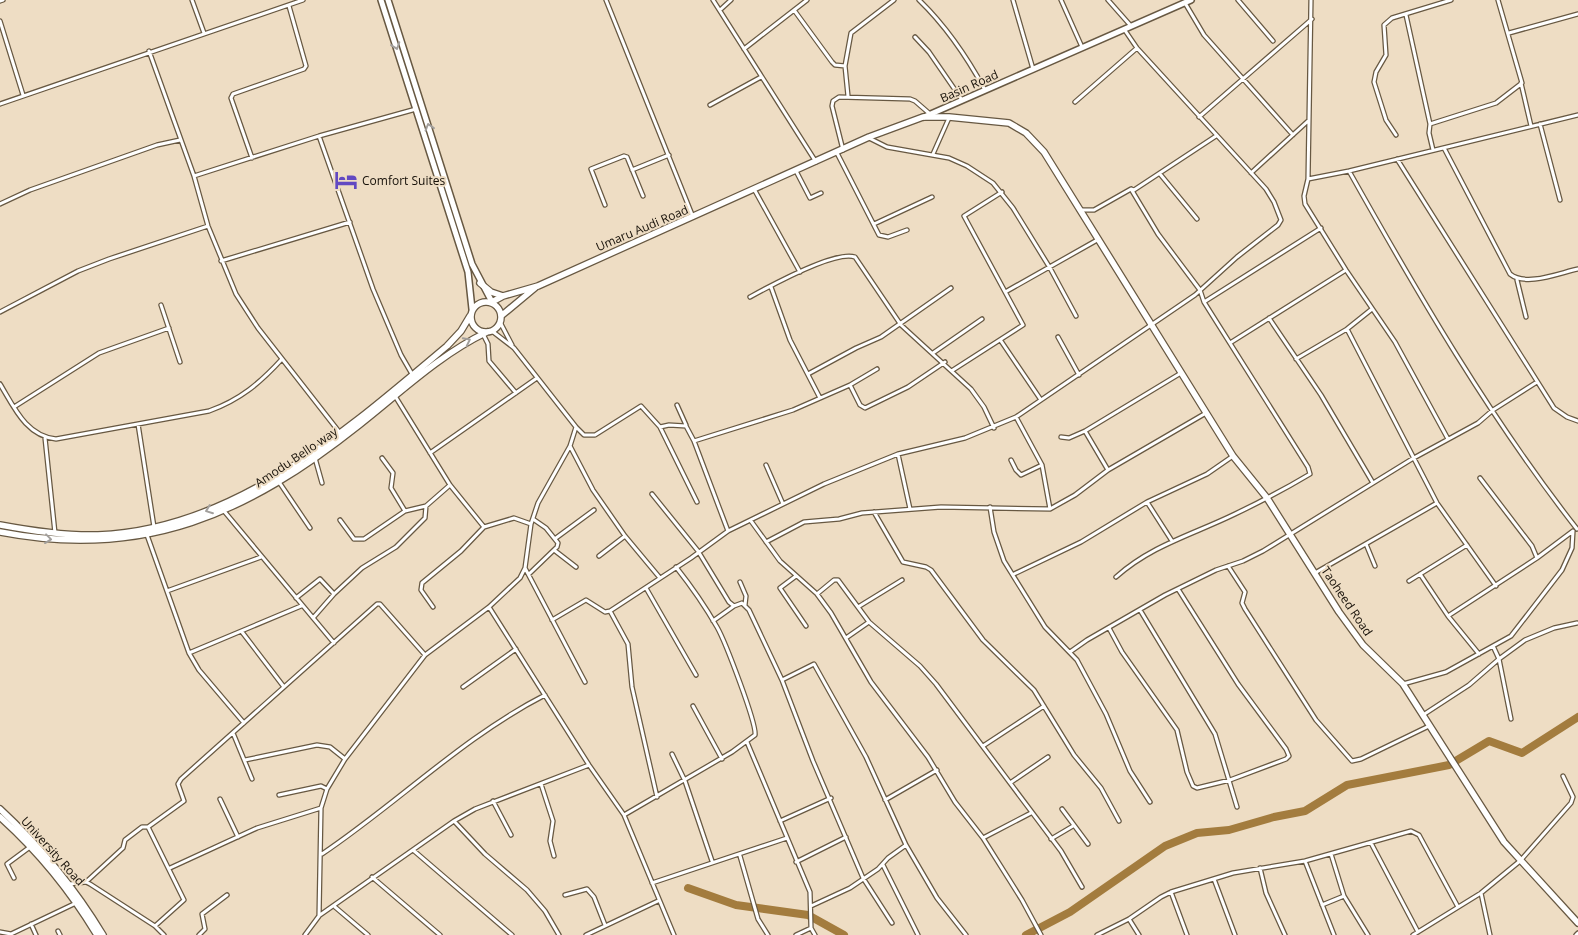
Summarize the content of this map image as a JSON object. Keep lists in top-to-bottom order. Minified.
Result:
{"streets":{"main road":["Basin Road","Umaru Audi Road","Amodu Bello way","Taoheed Road","University Road"]},"crossings":[["Basin Road","Umaru Audi Road"],["Basin Road","Taoheed Road"]],"places":{"hotel":["Comfort Suites"]}}
